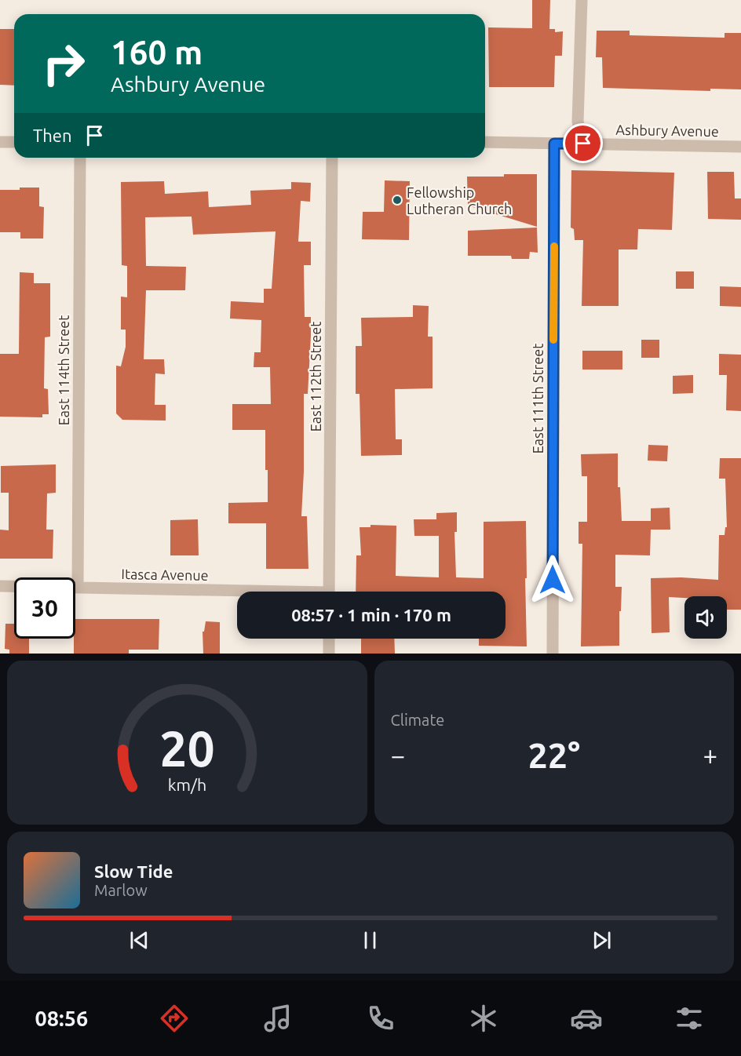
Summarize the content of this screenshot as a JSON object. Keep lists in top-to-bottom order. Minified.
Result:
{"streets":{"street":["Ashbury Avenue","East 114th Street","East 112th Street","East 111th Street","Itasca Avenue"]},"crossings":[["Ashbury Avenue","East 111th Street"],["East 114th Street","Itasca Avenue"]],"places":["Fellowship Lutheran Church"],"page":{"turn":["160 m","Ashbury Avenue"],"then":"Then","limit":"30","trip":"08:57 · 1 min · 170 m","tile":"Climate","heat":["−","22°","+"],"song":["Slow Tide","Marlow"],"tabs":"08:56","gauge":["20","km/h"]}}
